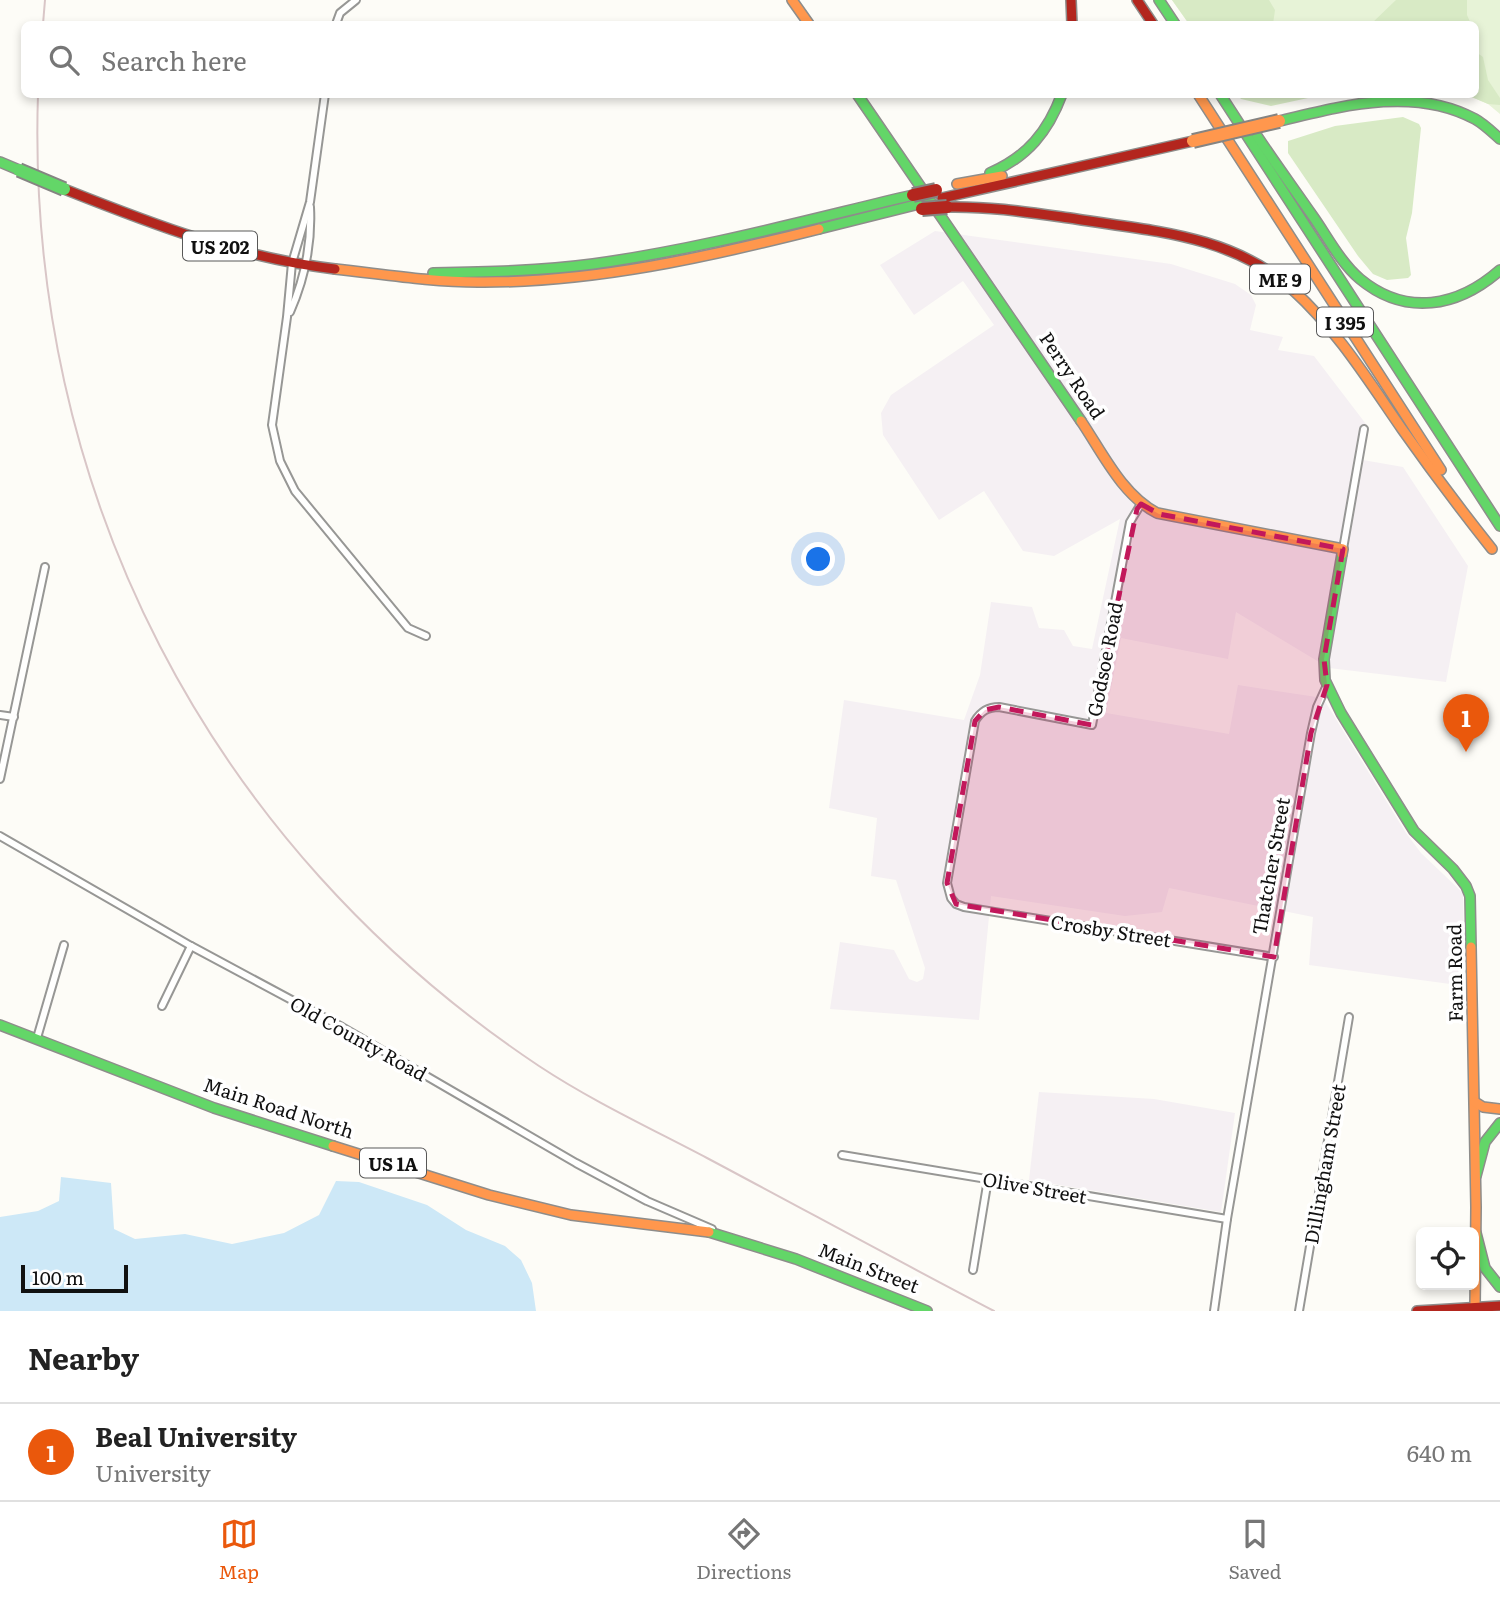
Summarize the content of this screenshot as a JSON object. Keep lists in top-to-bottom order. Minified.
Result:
{"streets":{"main road":["US 202","ME 9","I 395","Perry Road","Thatcher Street","Farm Road","Main Road North","US 1A","Main Street"],"street":["Godsoe Road","Crosby Street","Old County Road","Dillingham Street","Olive Street"]},"crossings":[["US 202","ME 9"],["ME 9","I 395"],["Perry Road","Godsoe Road"],["Godsoe Road","Crosby Street"],["Thatcher Street","Crosby Street"],["Thatcher Street","Farm Road"],["Thatcher Street","Olive Street"],["Old County Road","Main Road North"],["Main Road North","Main Street"]],"scale_bar":"100 m","page":{"search":"Search here","pins":"1","scale":"100 m","heading":"Nearby","list":[{"mark":"1","name":"Beal University","note":"University","value":"640 m"}],"nav":["Map","Directions","Saved"]}}
